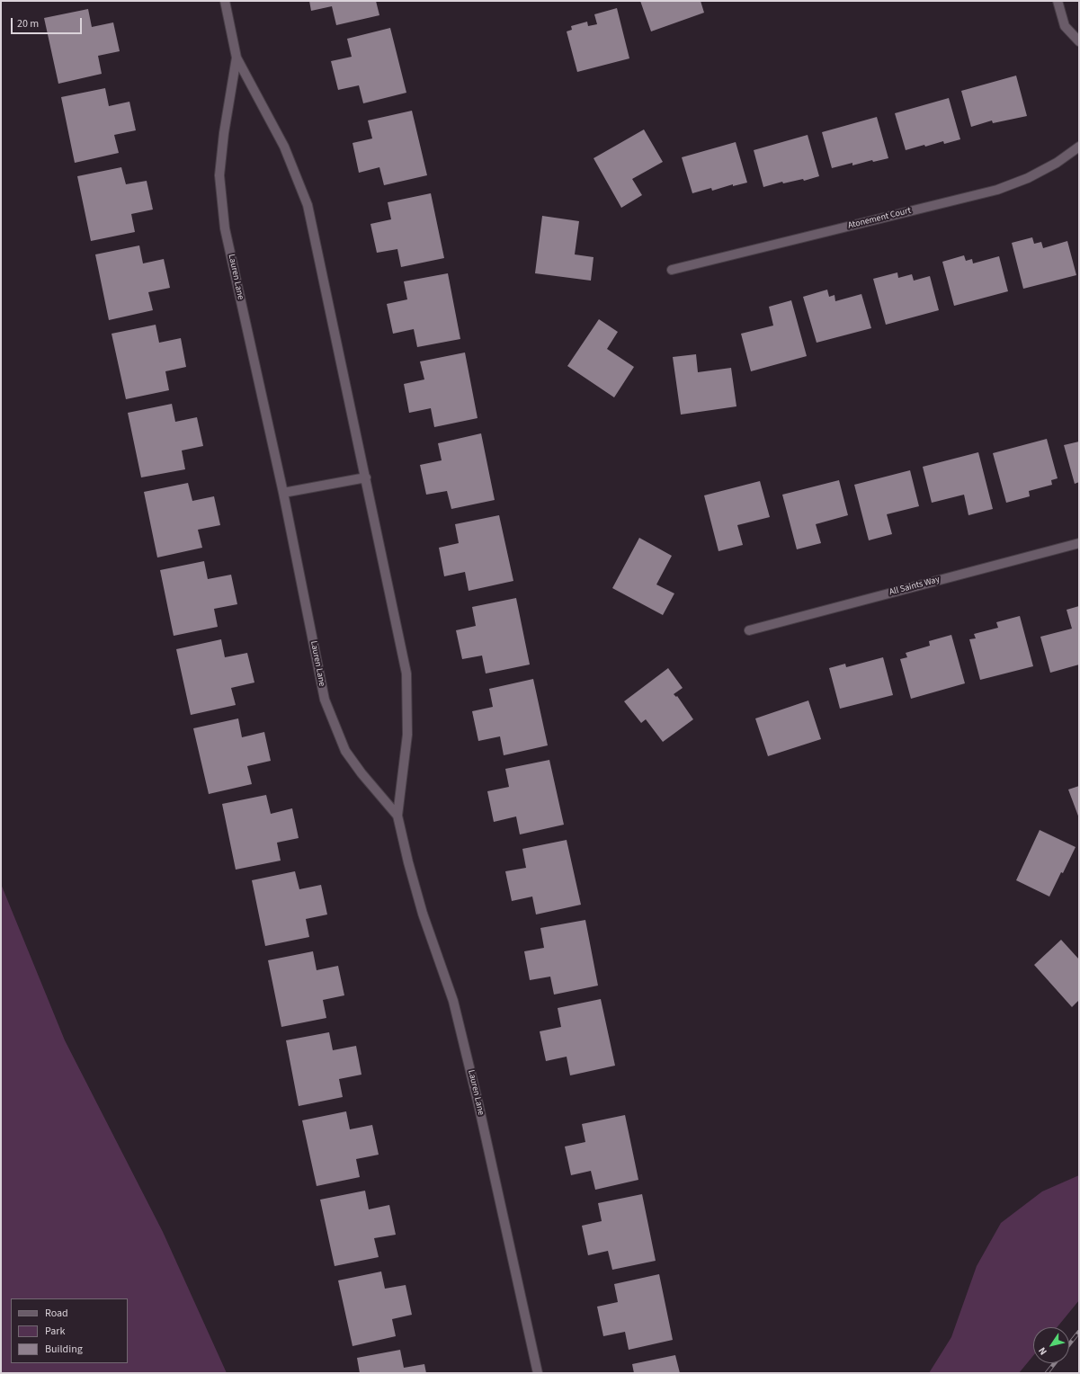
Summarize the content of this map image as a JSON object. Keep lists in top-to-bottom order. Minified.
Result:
{"streets":{"street":["Atonement Court","Lauren Lane","All Saints Way"]},"legend":["Road","Park","Building"],"scale_bar":"20 m","north":"bottom left"}
